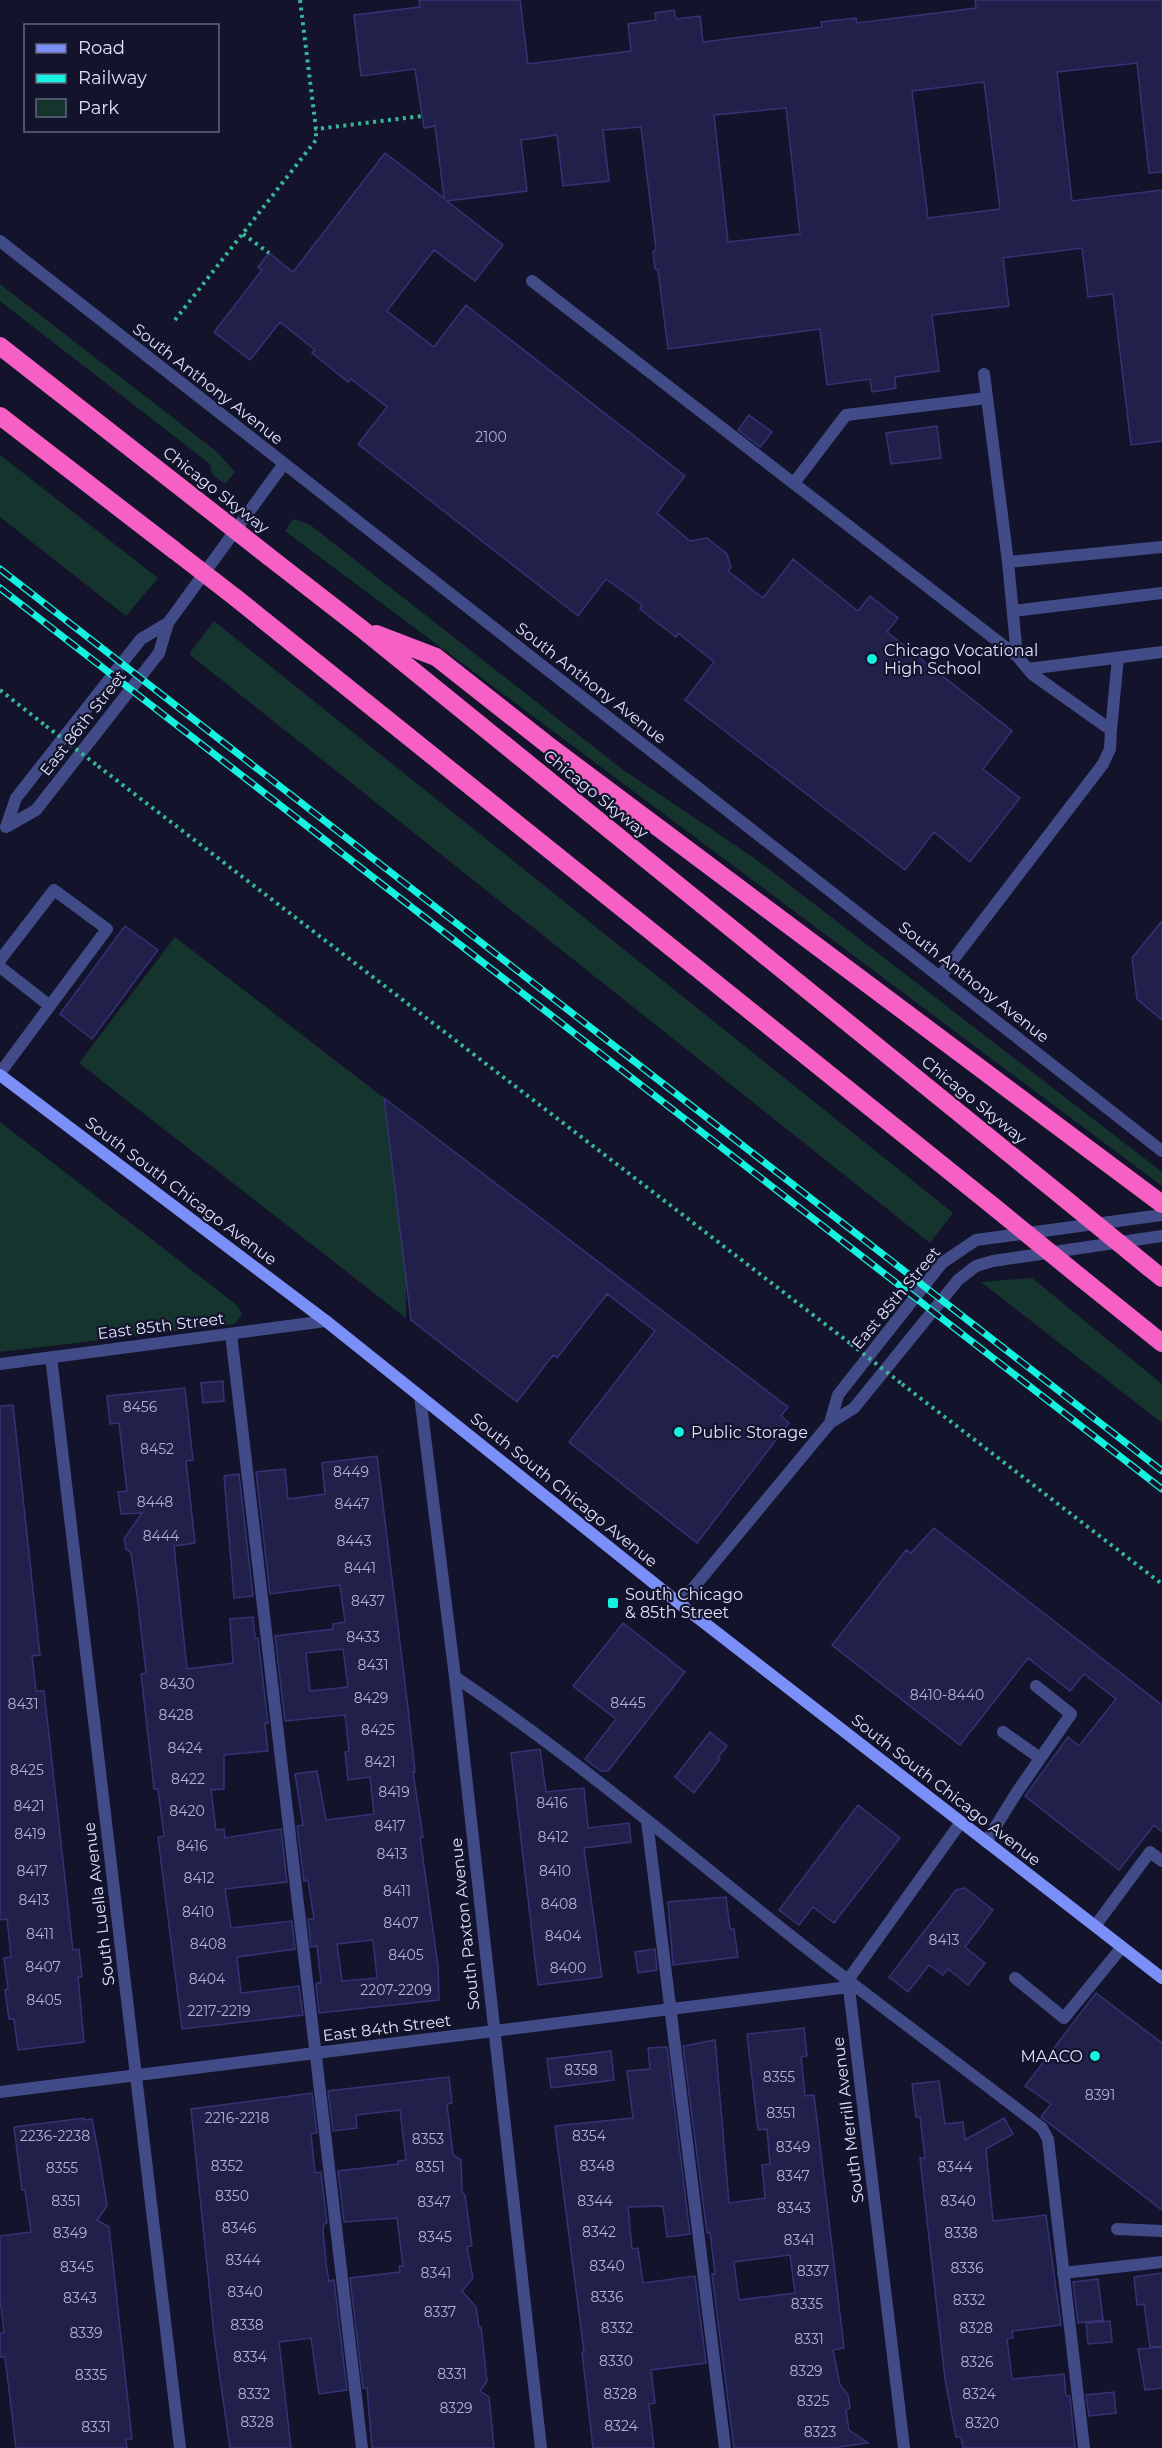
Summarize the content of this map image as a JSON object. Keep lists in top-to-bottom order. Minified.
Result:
{"streets":{"highway":["Chicago Skyway"],"main road":["South South Chicago Avenue"],"street":["South Anthony Avenue","East 86th Street","East 85th Street","South Luella Avenue","South Paxton Avenue","East 84th Street","South Merrill Avenue"]},"crossings":[["South Anthony Avenue","East 86th Street"],["South South Chicago Avenue","East 85th Street"],["South South Chicago Avenue","South Paxton Avenue"],["East 85th Street","South Luella Avenue"],["South Luella Avenue","East 84th Street"],["South Paxton Avenue","East 84th Street"],["East 84th Street","South Merrill Avenue"]],"places":{"other":["Chicago Vocational High School","Public Storage","MAACO"],"transit":["South Chicago & 85th Street"]},"house_numbers":["2100","8456","8452","8449","8448","8447","8444","8443","8441","8437","8433","8431","8430","8410-8440","8429","8445","8431","8428","8425","8424","8421","8425","8422","8419","8416","8421","8420","8417","8419","8412","8416","8413","8417","8410","8412","8411","8413","8408","8410","8407","8411","8404","8413","8408","8405","8407","8400","8404","2207-2209","8405","2217-2219","8358","8355","8391","8351","2216-2218","2236-2238","8354","8353","8349","8352","8348","8351","8344","8355","8347","8350","8351","8344","8340","8347","8343","8346","8342","8349","8338","8345","8341","8344","8340","8345","8336","8337","8341","8340","8336","8343","8332","8335","8337","8338","8332","8328","8339","8331","8334","8330","8326","8329","8331","8335","8332","8328","8324","8325","8329","8328","8320","8324","8331","8323"],"legend":["Road","Railway","Park"]}
